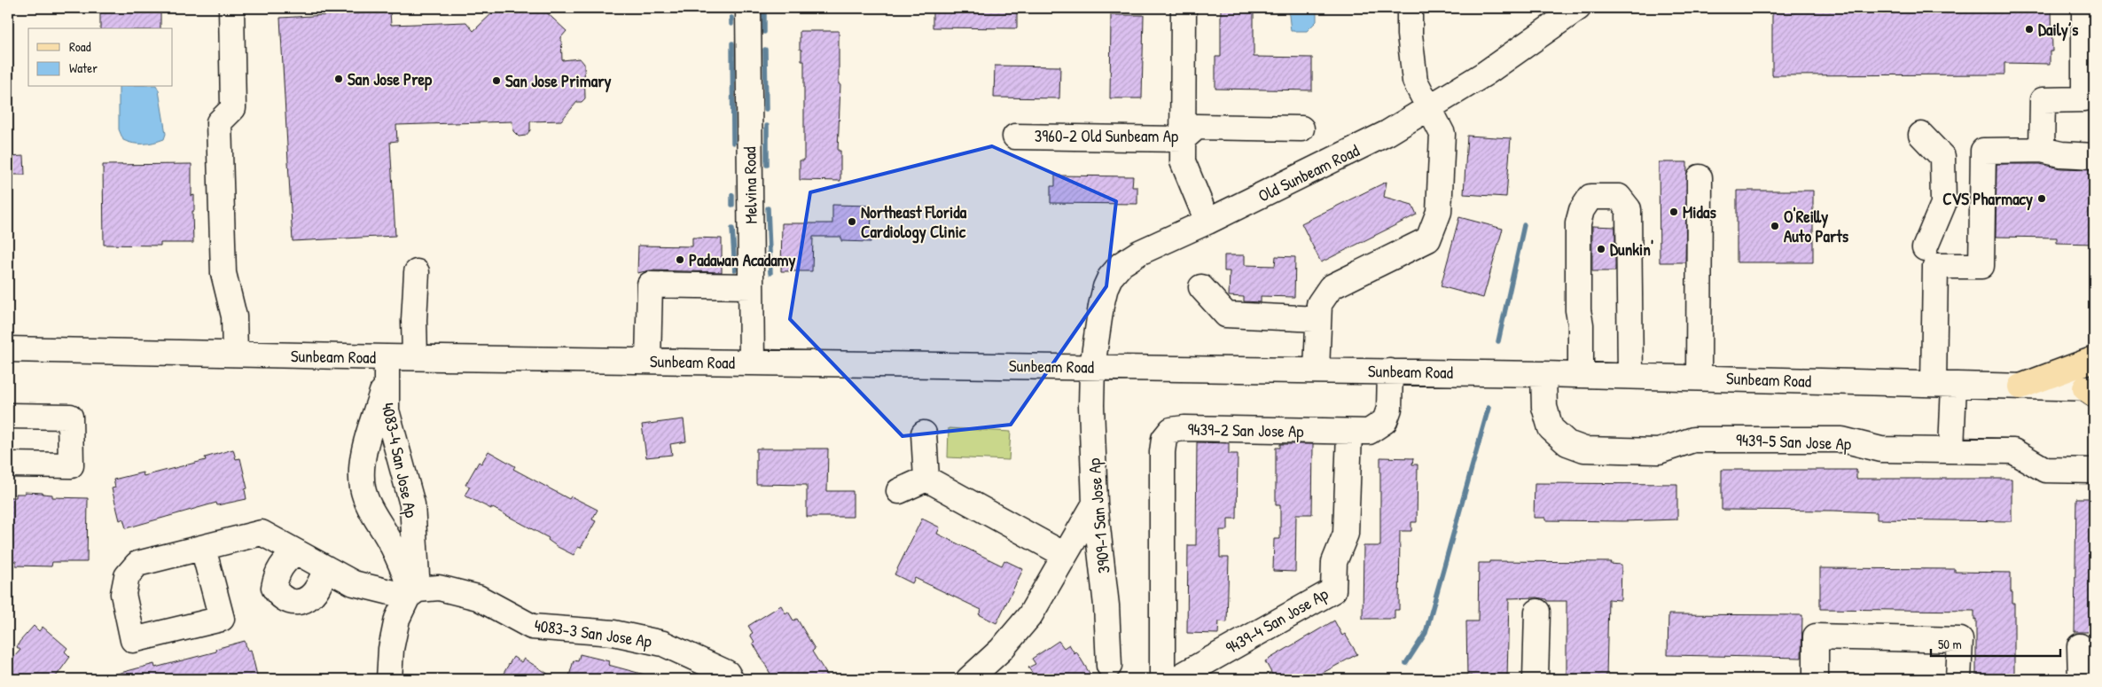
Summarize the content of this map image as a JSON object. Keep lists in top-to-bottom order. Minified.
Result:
{"streets":{"street":["3960-2 Old Sunbeam Ap","Old Sunbeam Road","Melvina Road","Sunbeam Road","9439-2 San Jose Ap","9439-5 San Jose Ap","4083-4 San Jose Ap","3909-1 San Jose Ap","9439-4 San Jose Ap","4083-3 San Jose Ap"]},"crossings":[["Old Sunbeam Road","Sunbeam Road"],["Old Sunbeam Road","3909-1 San Jose Ap"],["Melvina Road","Sunbeam Road"],["Sunbeam Road","9439-2 San Jose Ap"],["Sunbeam Road","9439-5 San Jose Ap"],["Sunbeam Road","4083-4 San Jose Ap"],["Sunbeam Road","3909-1 San Jose Ap"],["9439-2 San Jose Ap","9439-4 San Jose Ap"],["4083-4 San Jose Ap","4083-3 San Jose Ap"]],"places":["Daily’s","San Jose Prep","San Jose Primary","CVS Pharmacy","Midas","Northeast Florida Cardiology Clinic","O'Reilly Auto Parts","Dunkin'","Padawan Acadamy"],"legend":["Road","Water"],"scale_bar":"50 m"}
